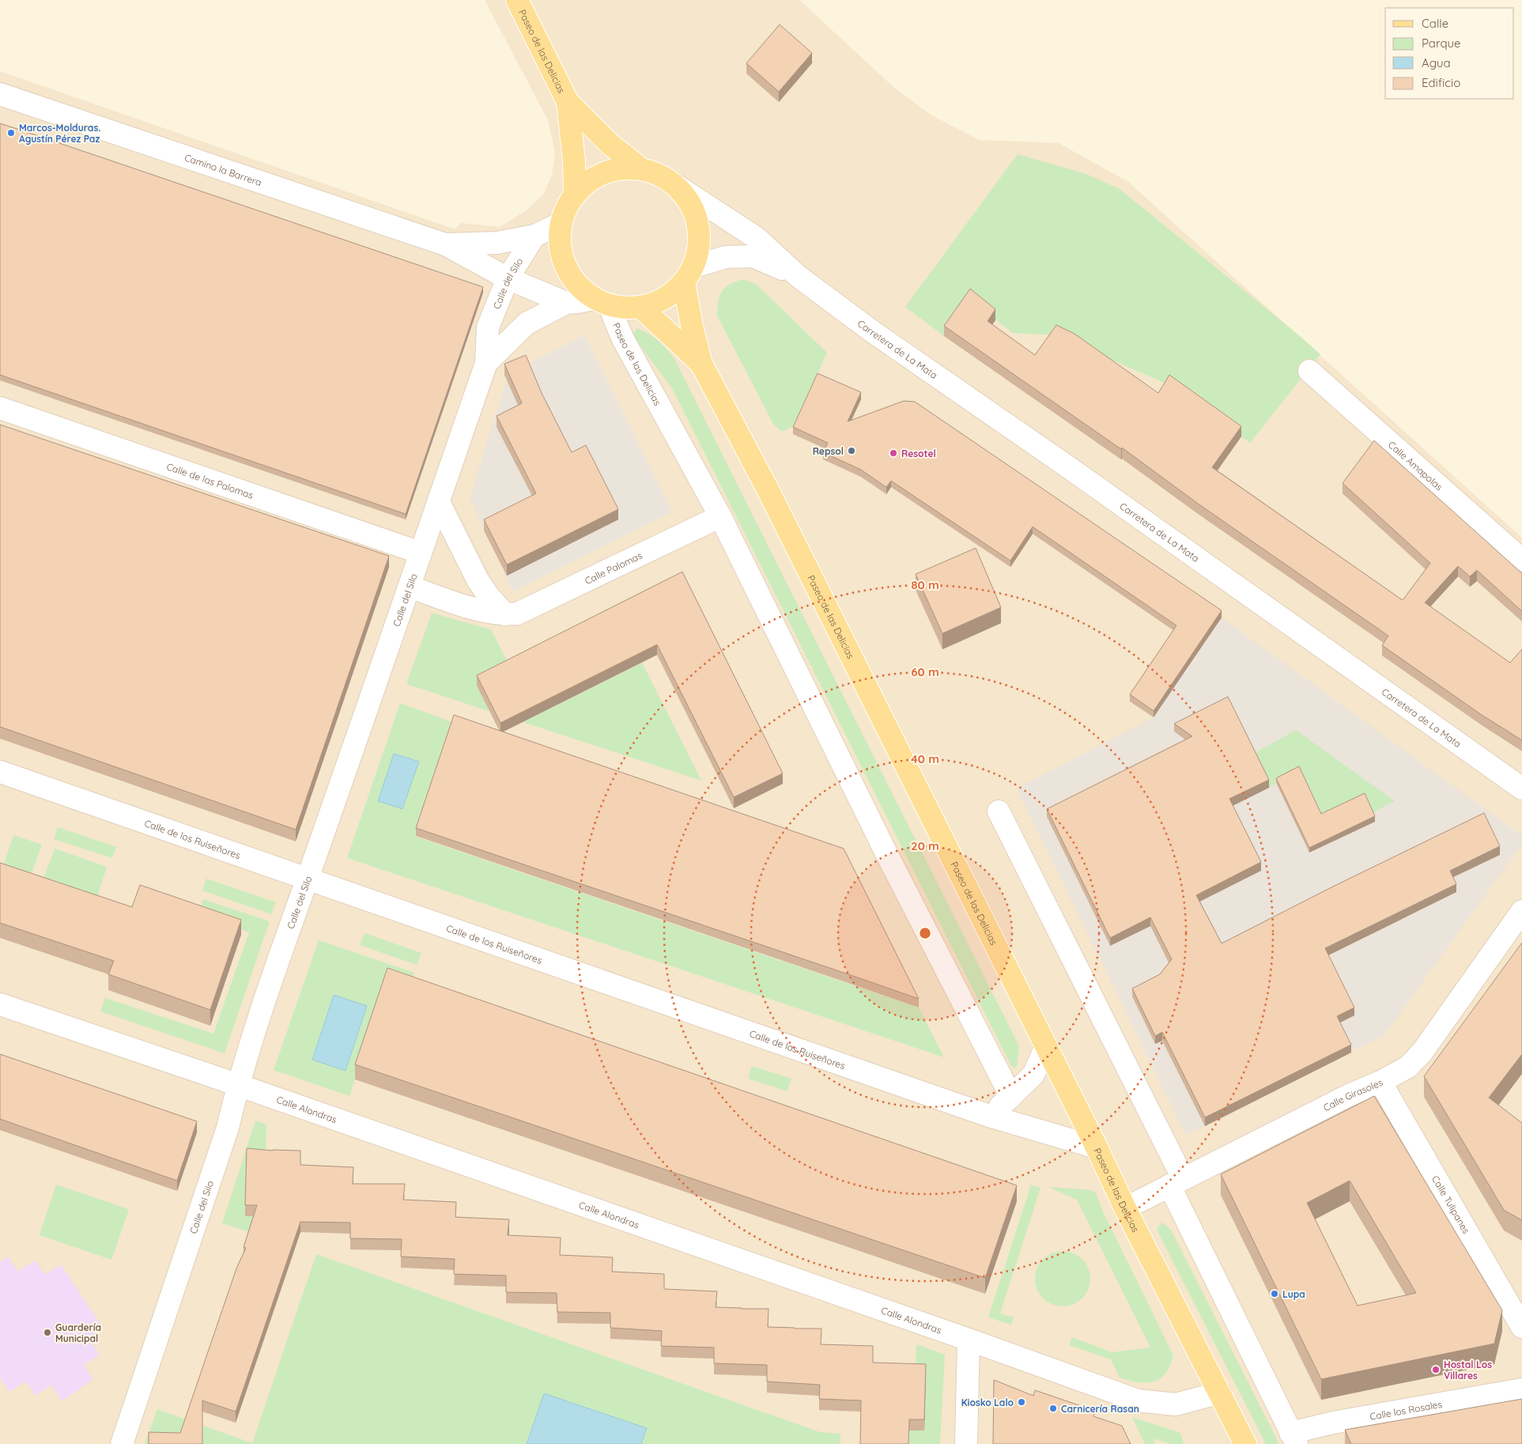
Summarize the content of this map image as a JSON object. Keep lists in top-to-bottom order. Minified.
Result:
{"streets":{"main road":["Paseo de las Delicias"],"street":["Camino la Barrera","Calle del Silo","Carretera de La Mata","Calle Amapolas","Calle de las Palomas","Calle Palomas","Calle de los Ruiseñores","Calle Girasoles","Calle Alondras","Calle Tulipanes","Calle los Rosales"]},"crossings":[["Paseo de las Delicias","Calle del Silo"],["Paseo de las Delicias","Carretera de La Mata"],["Paseo de las Delicias","Calle Palomas"],["Paseo de las Delicias","Calle de los Ruiseñores"],["Paseo de las Delicias","Calle Girasoles"],["Paseo de las Delicias","Calle Alondras"],["Camino la Barrera","Calle del Silo"],["Calle del Silo","Carretera de La Mata"],["Calle del Silo","Calle de las Palomas"],["Calle del Silo","Calle Palomas"],["Calle del Silo","Calle de los Ruiseñores"],["Calle del Silo","Calle Alondras"],["Calle Girasoles","Calle Tulipanes"]],"places":["Marcos-Molduras. Agustín Pérez Paz","Repsol","Resotel","Lupa","Guardería Municipal","Hostal Los Villares","Kiosko Lalo","Carnicería Rasan"],"legend":["Calle","Parque","Agua","Edificio"],"rings":["80 m","60 m","40 m","20 m"]}
